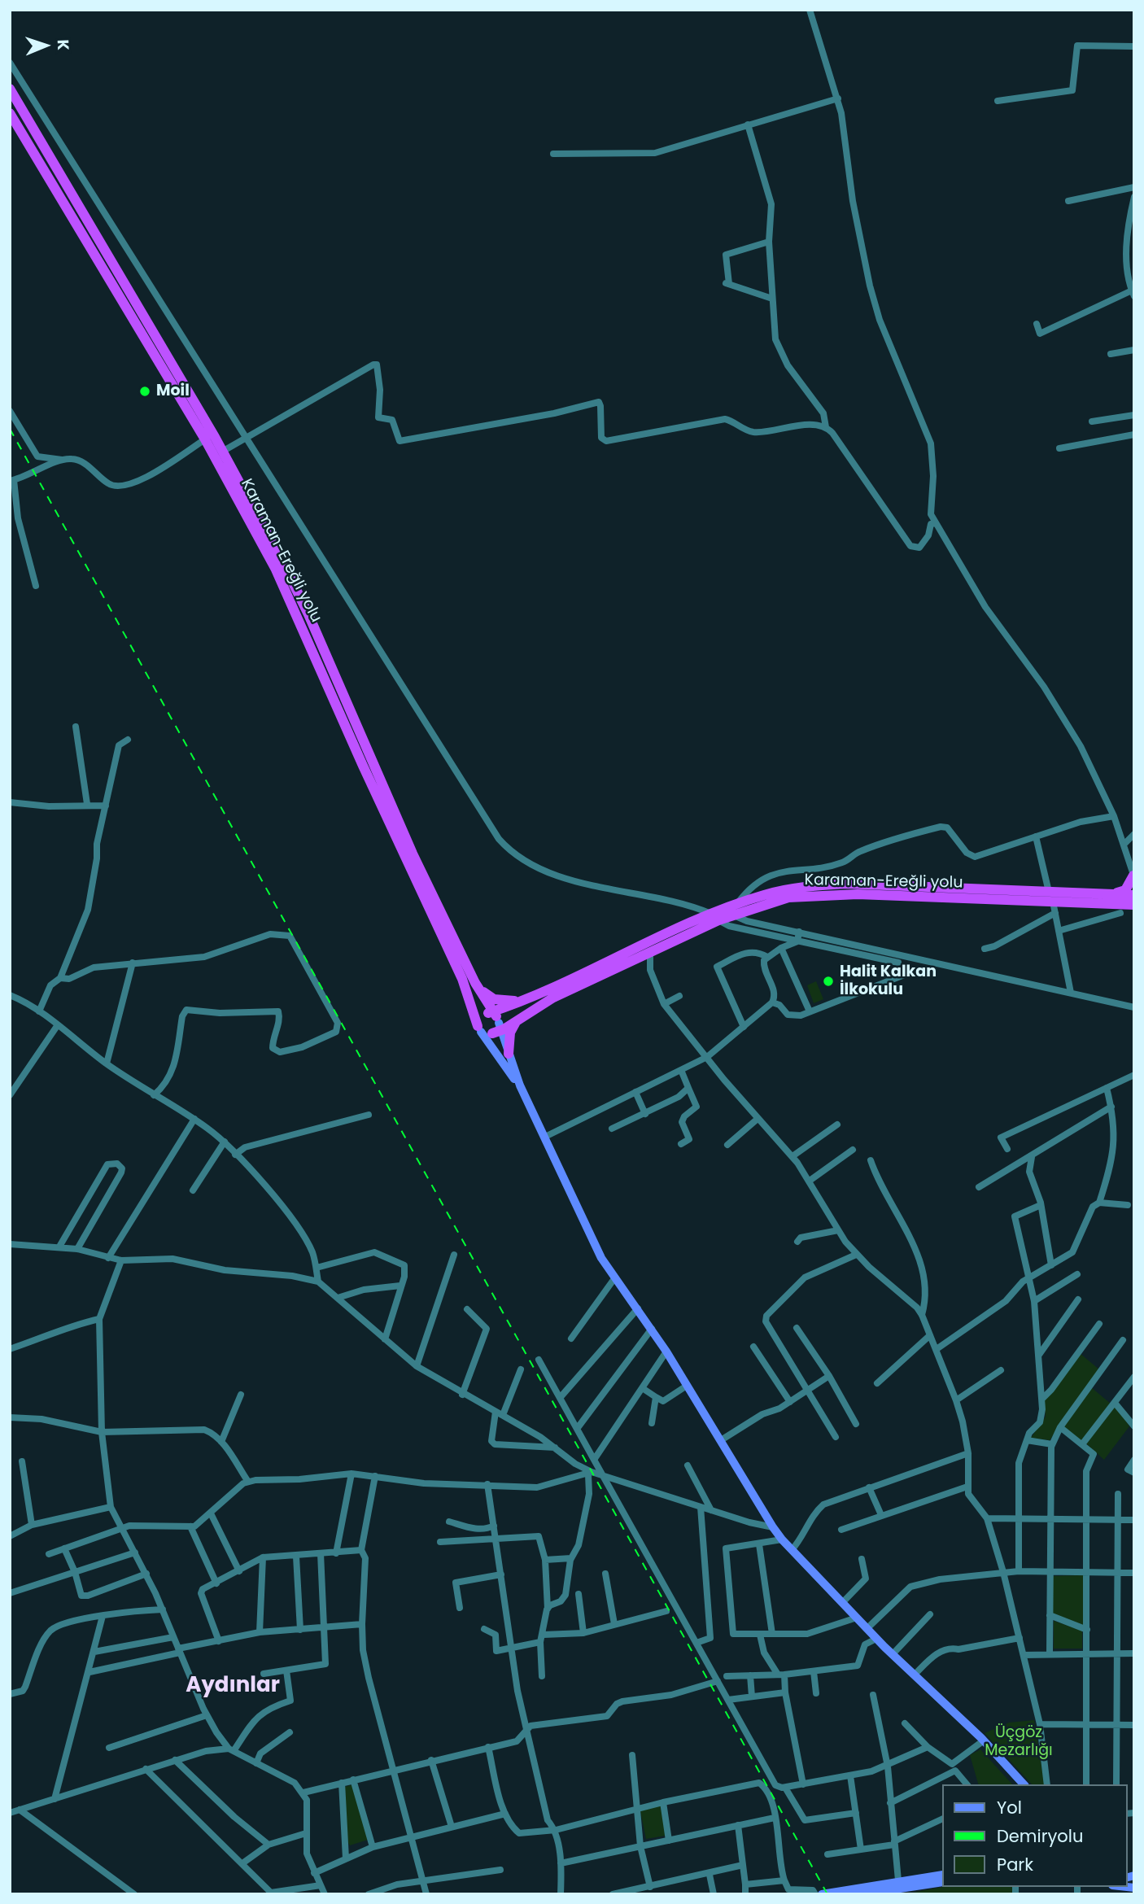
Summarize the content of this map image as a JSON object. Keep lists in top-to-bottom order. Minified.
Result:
{"streets":{"highway":["Karaman-Ereğli yolu"]},"districts":["Aydınlar"],"parks":["Üçgöz Mezarlığı"],"places":["Moil","Halit Kalkan İlkokulu"],"legend":["Yol","Demiryolu","Park"],"north":"right"}
